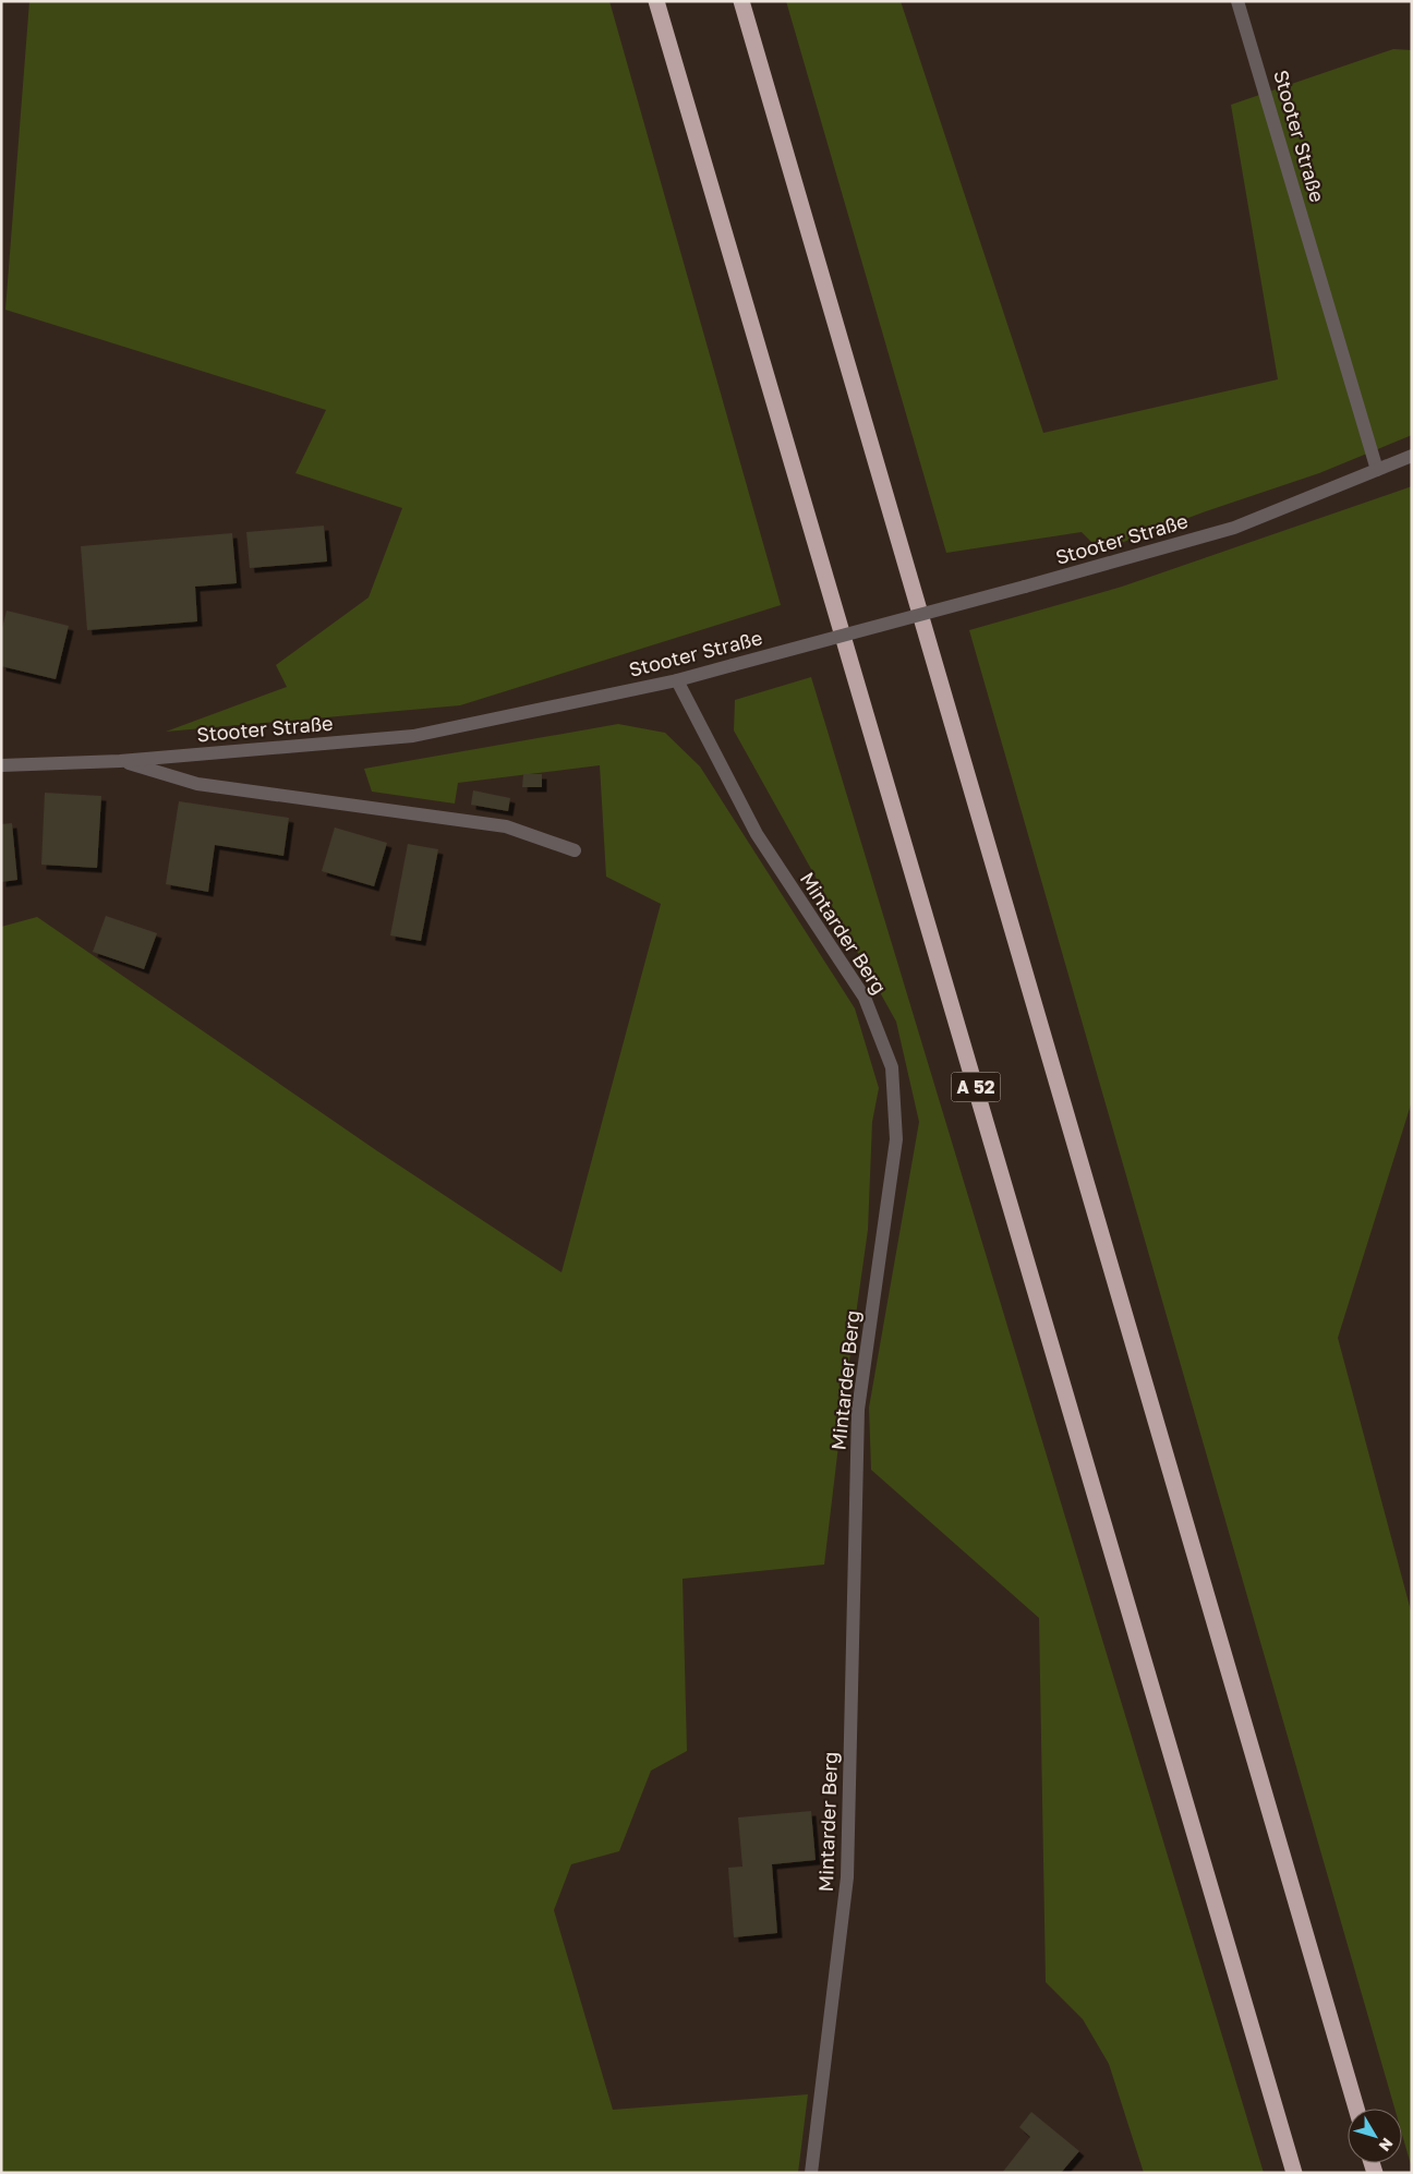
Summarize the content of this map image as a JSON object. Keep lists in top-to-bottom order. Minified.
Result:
{"streets":{"highway":["A 52"],"street":["Stooter Straße","Mintarder Berg"]},"crossings":[["Stooter Straße","Mintarder Berg"]],"north":"bottom right"}
